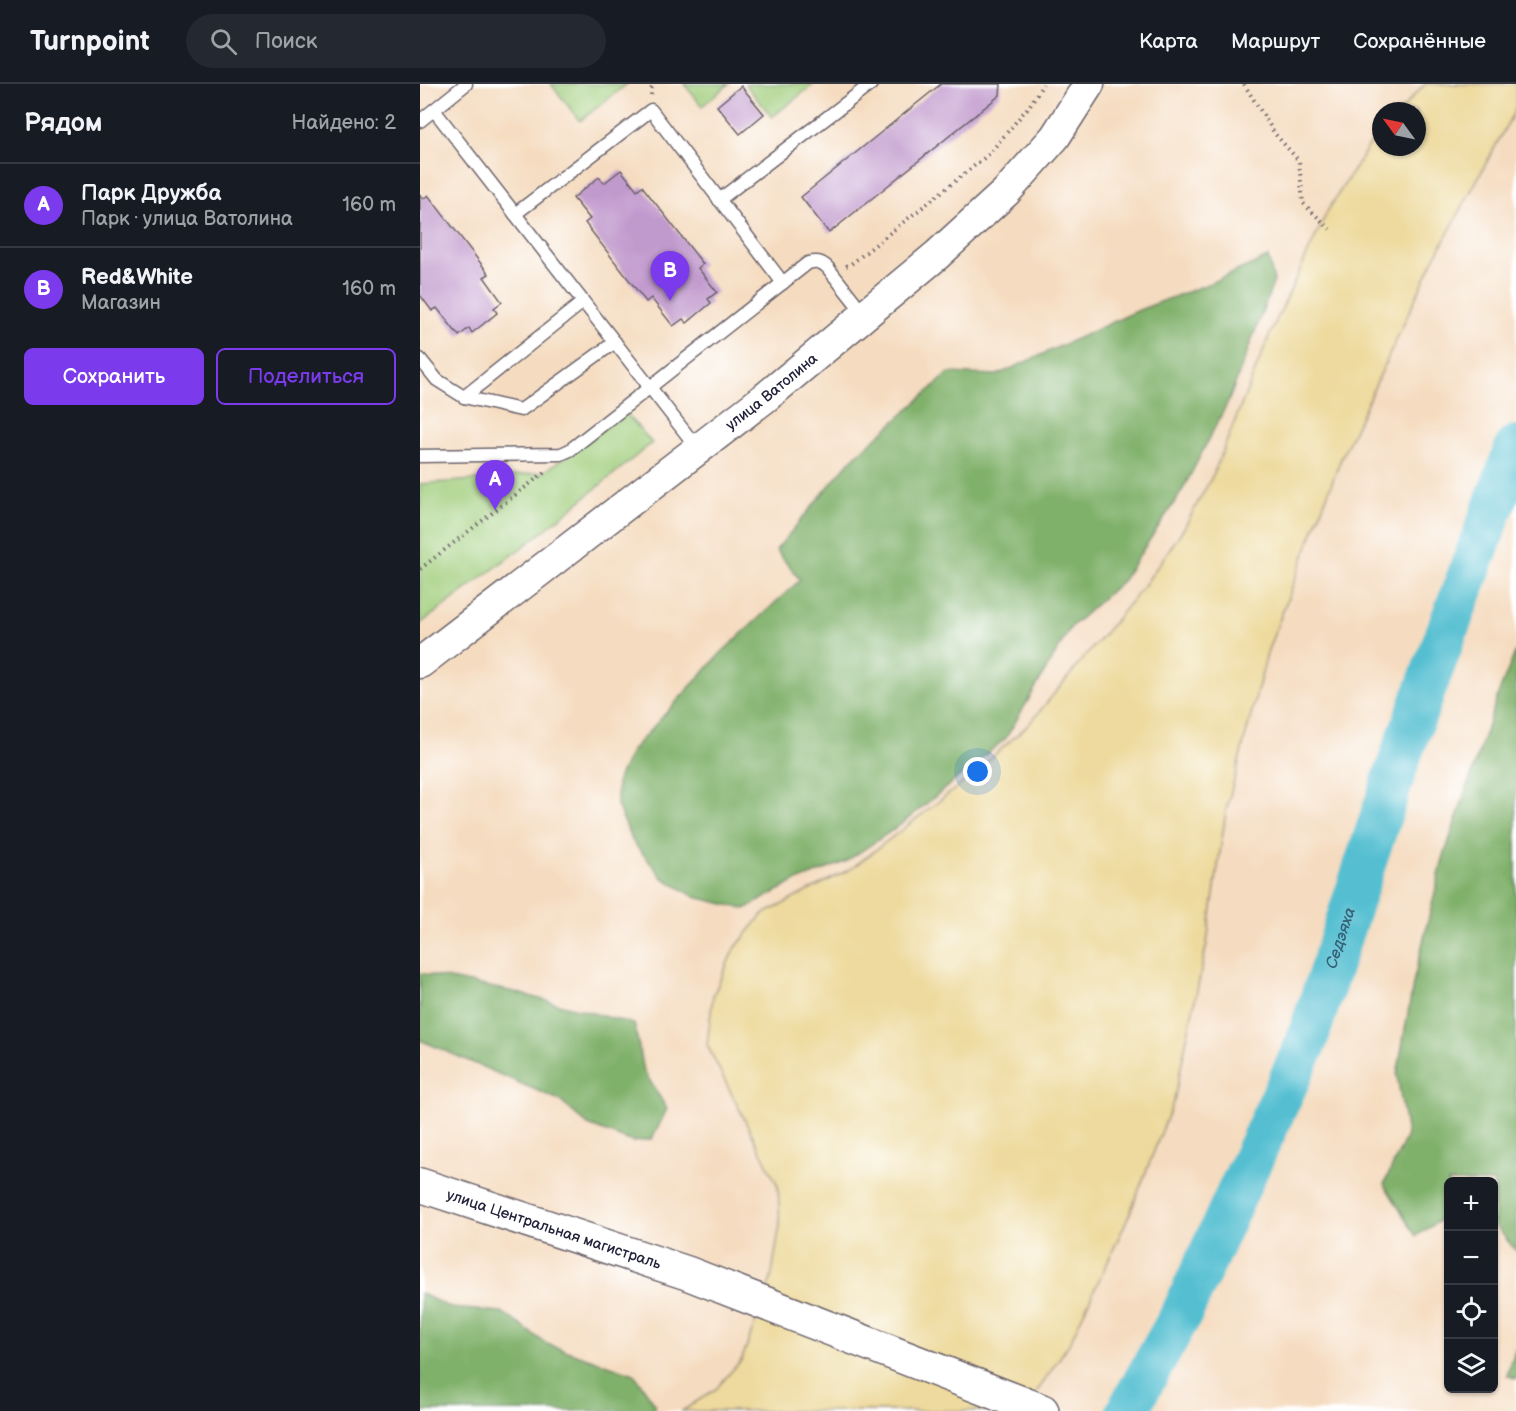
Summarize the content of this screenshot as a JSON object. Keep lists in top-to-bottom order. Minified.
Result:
{"streets":{"main road":["улица Центральная магистраль"],"street":["улица Ватолина"]},"water":["Седэяха"],"north":"top left","page":{"header":"Turnpoint","search":"Поиск","nav":["Карта","Маршрут","Сохранённые"],"heading":["Рядом","Найдено: 2"],"list":[{"mark":"A","name":"Парк Дружба","note":"Парк · улица Ватолина","value":"160 m"},{"mark":"B","name":"Red&White","note":"Магазин","value":"160 m"}],"pins":["B","A"],"buttons":["Сохранить","Поделиться"],"map_buttons":["+","−"]}}
